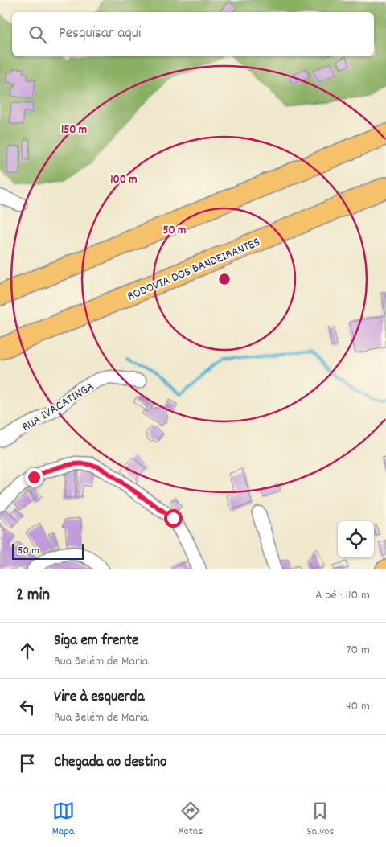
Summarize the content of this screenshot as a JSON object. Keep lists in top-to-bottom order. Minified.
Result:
{"streets":{"highway":["RODOVIA DOS BANDEIRANTES"],"street":["RUA IVACATINGA"]},"scale_bar":"50 m","page":{"search":"Pesquisar aqui","scale":"50 m","heading":["2 min","A pé · 110 m"],"list":[["Siga em frente","Rua Belém de Maria","70 m"],["Vire à esquerda","Rua Belém de Maria","40 m"],"Chegada ao destino"],"nav":["Mapa","Rotas","Salvos"]},"rings":["150 m","100 m","50 m"]}
